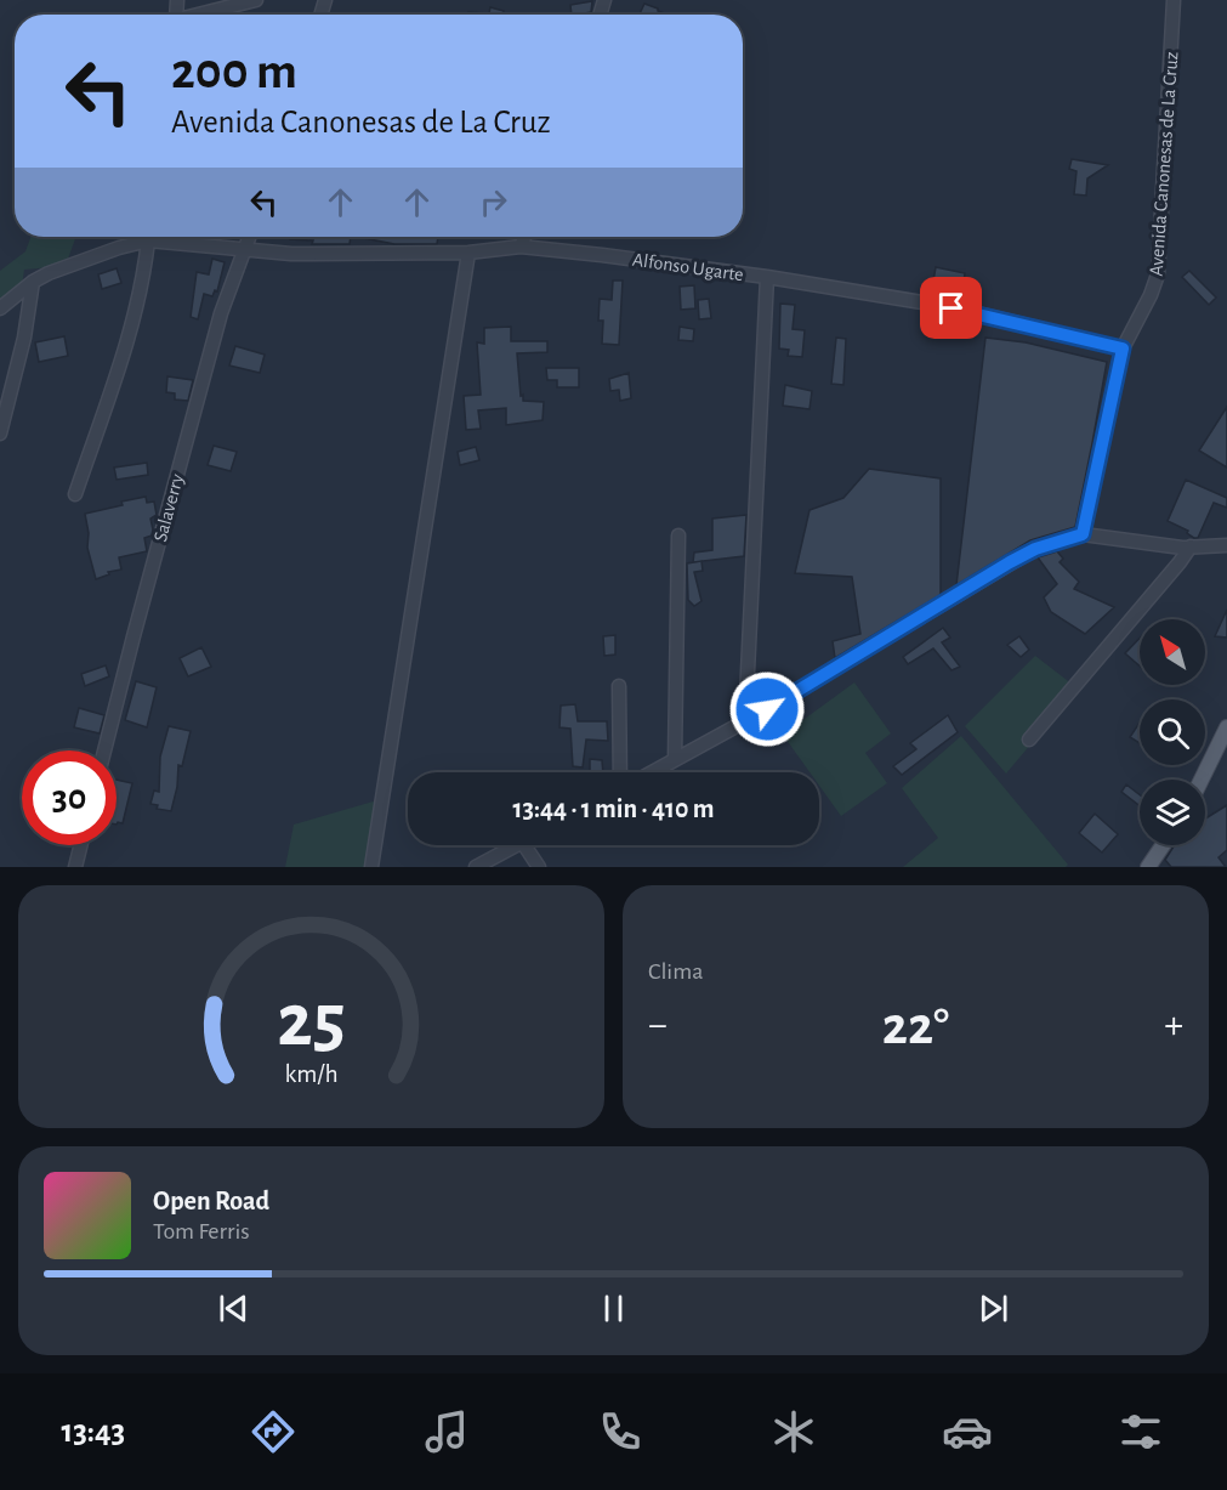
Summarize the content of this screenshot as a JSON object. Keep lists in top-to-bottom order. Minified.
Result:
{"streets":{"street":["Avenida Canonesas de La Cruz","Alfonso Ugarte","Salaverry"]},"crossings":[["Avenida Canonesas de La Cruz","Alfonso Ugarte"],["Alfonso Ugarte","Salaverry"]],"north":"top left","page":{"turn":["200 m","Avenida Canonesas de La Cruz"],"limit":"30","trip":"13:44 · 1 min · 410 m","tile":"Clima","heat":["−","22°","+"],"song":["Open Road","Tom Ferris"],"tabs":"13:43","gauge":["25","km/h"]}}
